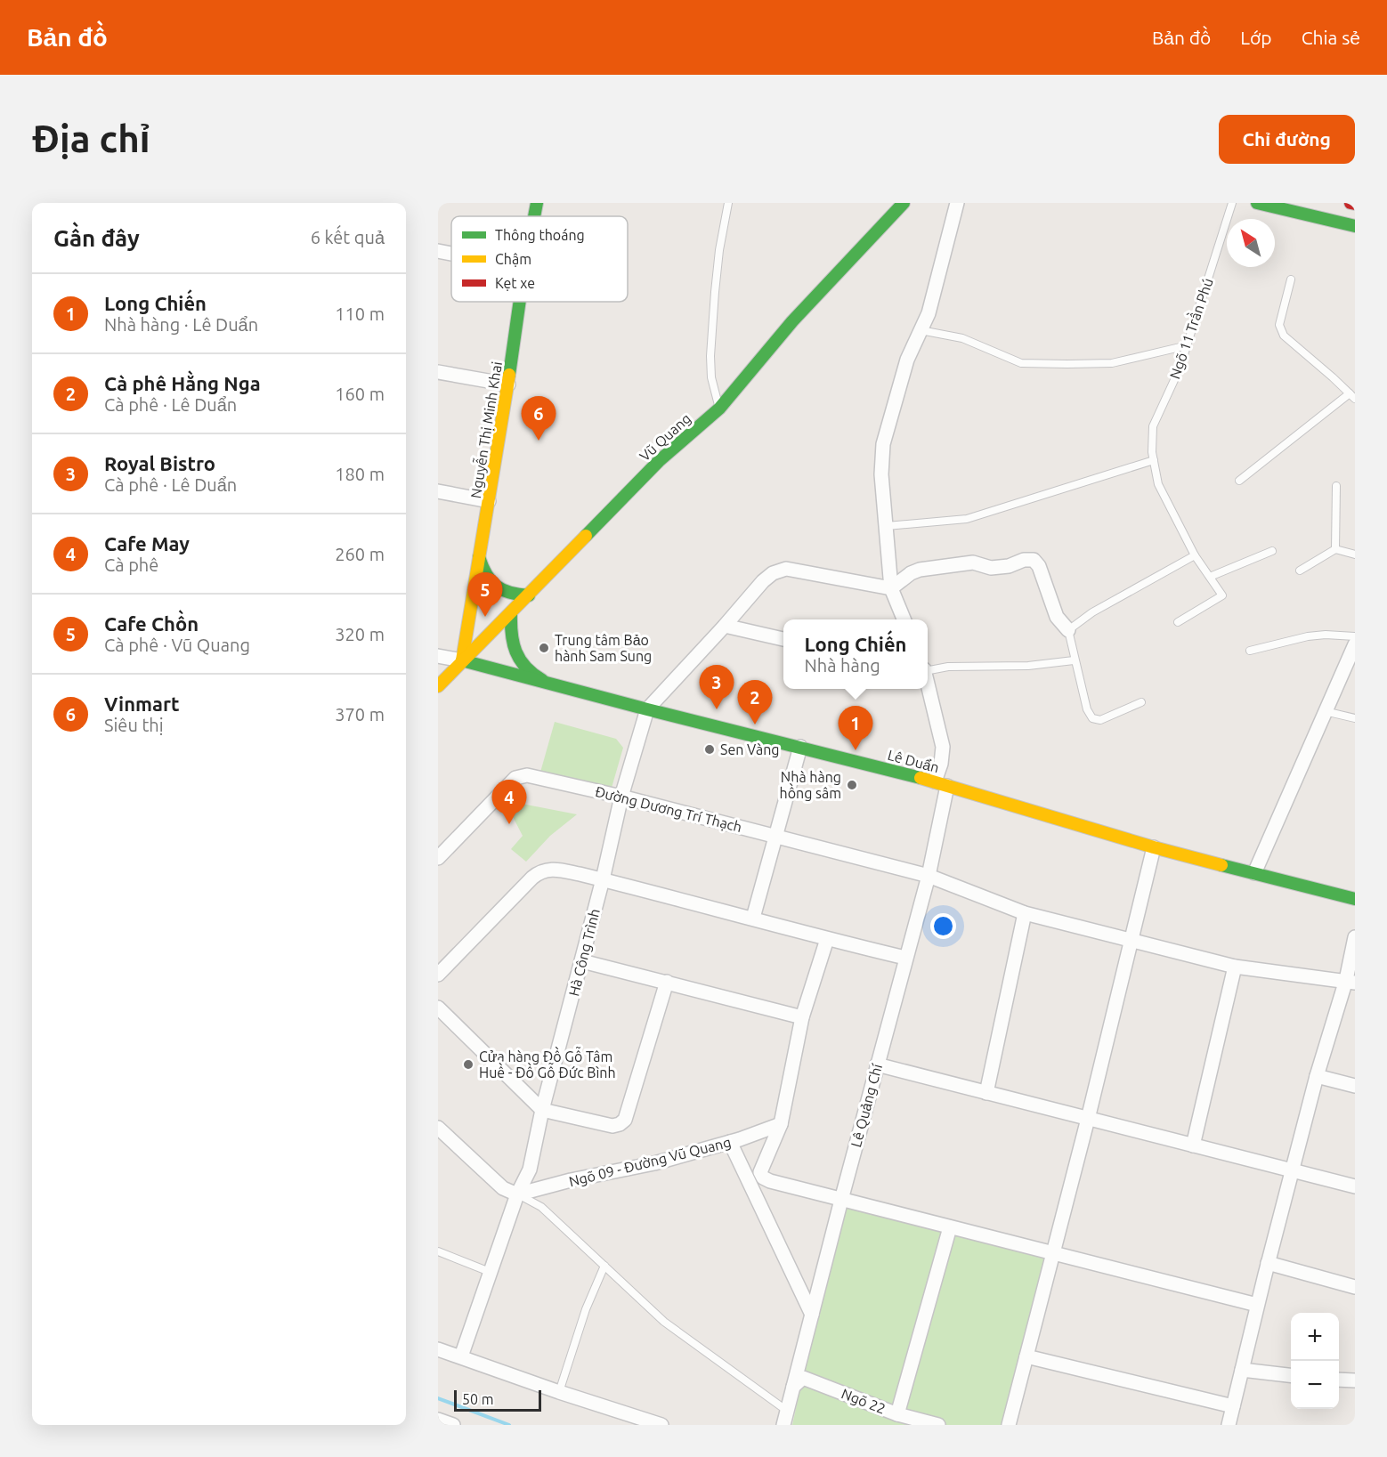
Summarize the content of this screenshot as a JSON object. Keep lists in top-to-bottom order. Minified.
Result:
{"streets":{"main road":["Nguyễn Thị Minh Khai","Vũ Quang","Lê Duẩn"],"street":["Đường Dương Trí Thạch","Hà Công Trình","Lê Quảng Chí","Ngõ 09 - Đường Vũ Quang","Ngõ 22"],"lane":["Ngõ 11 Trần Phú"]},"crossings":[["Nguyễn Thị Minh Khai","Vũ Quang"],["Nguyễn Thị Minh Khai","Lê Duẩn"],["Vũ Quang","Lê Duẩn"],["Lê Duẩn","Hà Công Trình"],["Lê Duẩn","Lê Quảng Chí"],["Đường Dương Trí Thạch","Hà Công Trình"],["Đường Dương Trí Thạch","Lê Quảng Chí"],["Hà Công Trình","Ngõ 09 - Đường Vũ Quang"],["Lê Quảng Chí","Ngõ 22"]],"places":["Trung tâm Bảo hành Sam Sung","Sen Vàng","Nhà hàng hồng sâm","Cửa hàng Đồ Gỗ Tâm Huề - Đồ Gỗ Đức Bình"],"legend":["Thông thoáng","Chậm","Kẹt xe"],"scale_bar":"50 m","north":"top left","page":{"header":"Bản đồ","nav":["Bản đồ","Lớp","Chia sẻ"],"buttons":"Chỉ đường","title":"Địa chỉ","heading":["Gần đây","6 kết quả"],"list":[{"mark":"1","name":"Long Chiến","note":"Nhà hàng · Lê Duẩn","value":"110 m"},{"mark":"2","name":"Cà phê Hằng Nga","note":"Cà phê · Lê Duẩn","value":"160 m"},{"mark":"3","name":"Royal Bistro","note":"Cà phê · Lê Duẩn","value":"180 m"},{"mark":"4","name":"Cafe May","note":"Cà phê","value":"260 m"},{"mark":"5","name":"Cafe Chồn","note":"Cà phê · Vũ Quang","value":"320 m"},{"mark":"6","name":"Vinmart","note":"Siêu thị","value":"370 m"}],"pins":["6","5","3","2","1","4"],"popup":["Long Chiến","Nhà hàng"],"map_buttons":["+","−"],"scale":"50 m"}}
